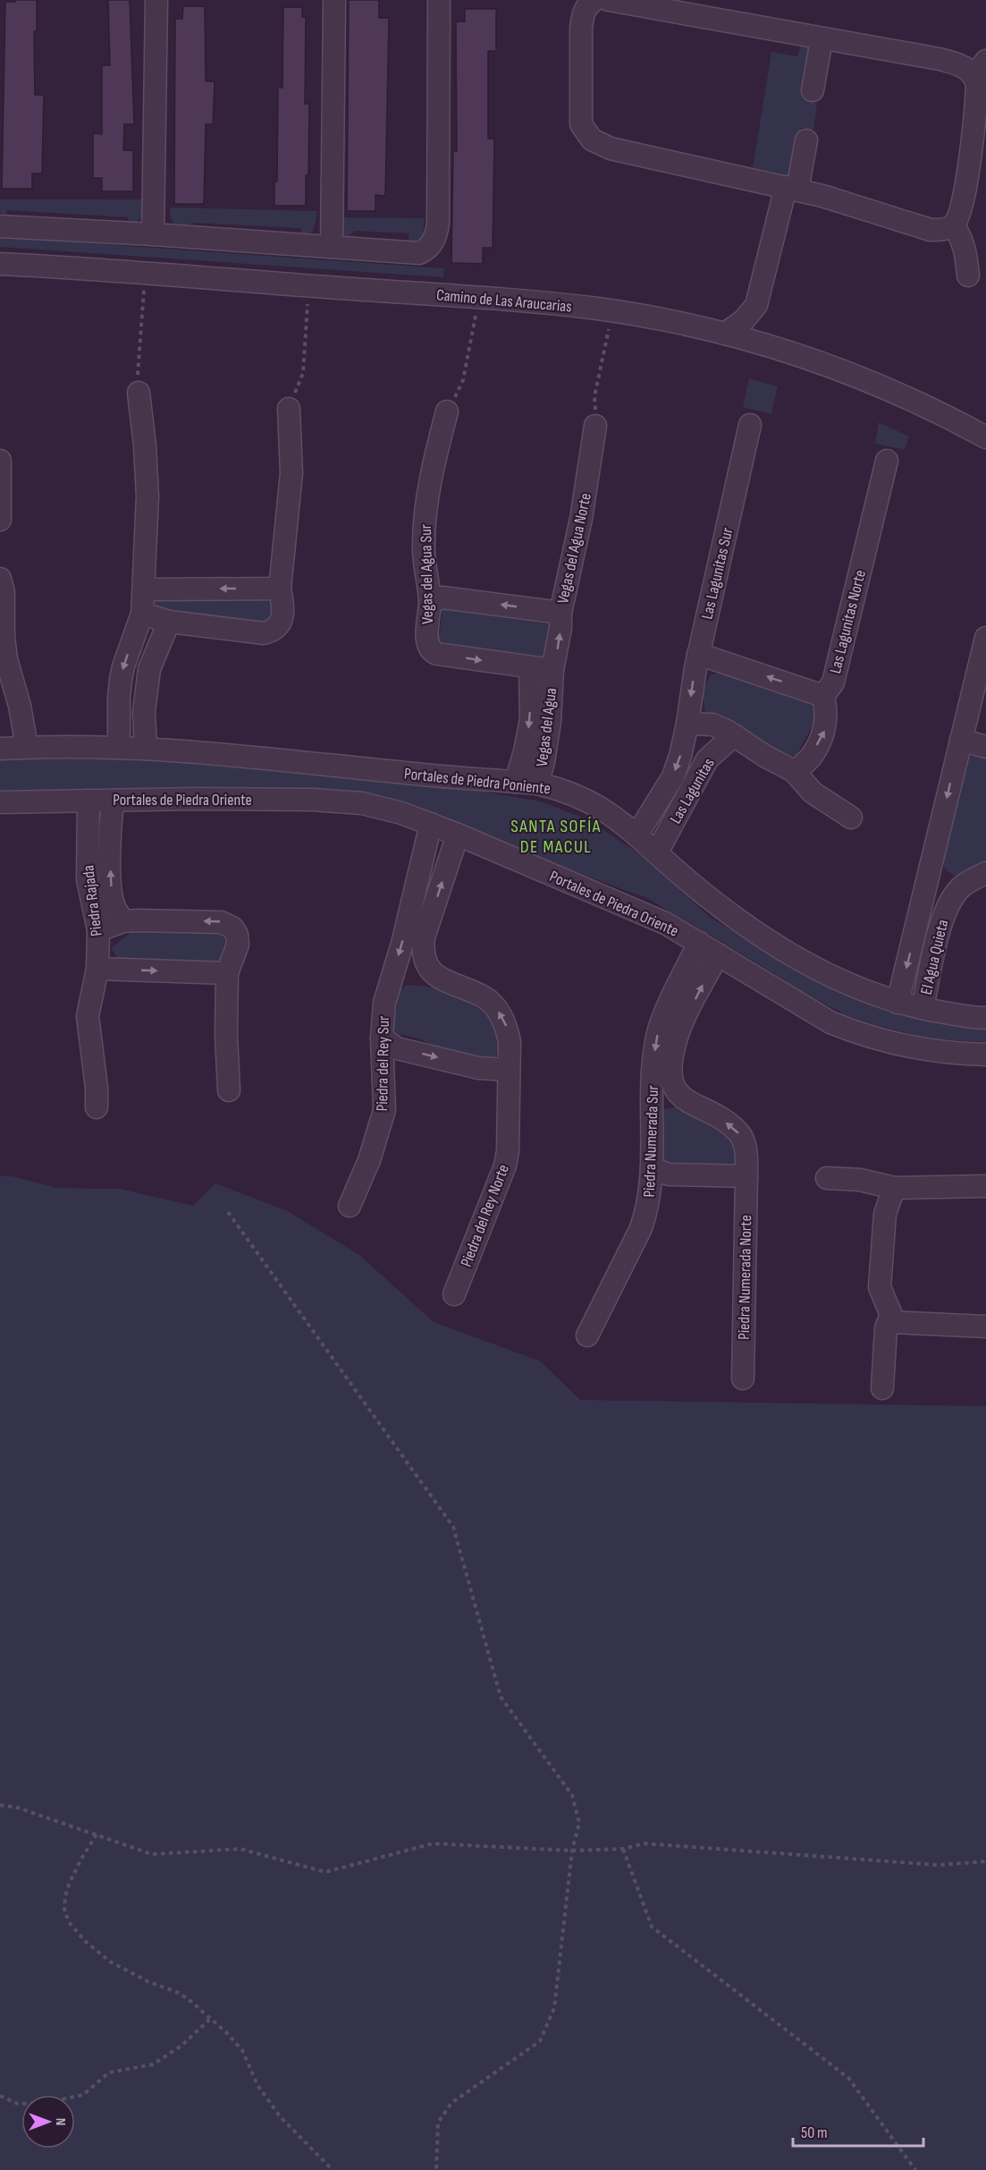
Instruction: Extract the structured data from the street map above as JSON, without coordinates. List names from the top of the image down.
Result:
{
  "streets": {
    "street": [
      "Camino de Las Araucarias",
      "Vegas del Agua Norte",
      "Las Lagunitas Sur",
      "Vegas del Agua Sur",
      "Las Lagunitas Norte",
      "Vegas del Agua",
      "Portales de Piedra Poniente",
      "Las Lagunitas",
      "Portales de Piedra Oriente",
      "Piedra Rajada",
      "El Agua Quieta",
      "Piedra del Rey Sur",
      "Piedra Numerada Sur",
      "Piedra del Rey Norte",
      "Piedra Numerada Norte"
    ]
  },
  "crossings": [
    ["Vegas del Agua Norte", "Vegas del Agua"],
    ["Las Lagunitas Sur", "Las Lagunitas"],
    ["Vegas del Agua Sur", "Vegas del Agua"],
    ["Vegas del Agua", "Portales de Piedra Poniente"],
    ["Portales de Piedra Poniente", "Las Lagunitas"],
    ["Portales de Piedra Poniente", "El Agua Quieta"],
    ["Portales de Piedra Oriente", "Piedra Rajada"],
    ["Portales de Piedra Oriente", "Piedra del Rey Sur"],
    ["Portales de Piedra Oriente", "Piedra Numerada Sur"]
  ],
  "districts": ["SANTA SOFÍA DE MACUL"],
  "scale_bar": "50 m",
  "north": "right"
}
